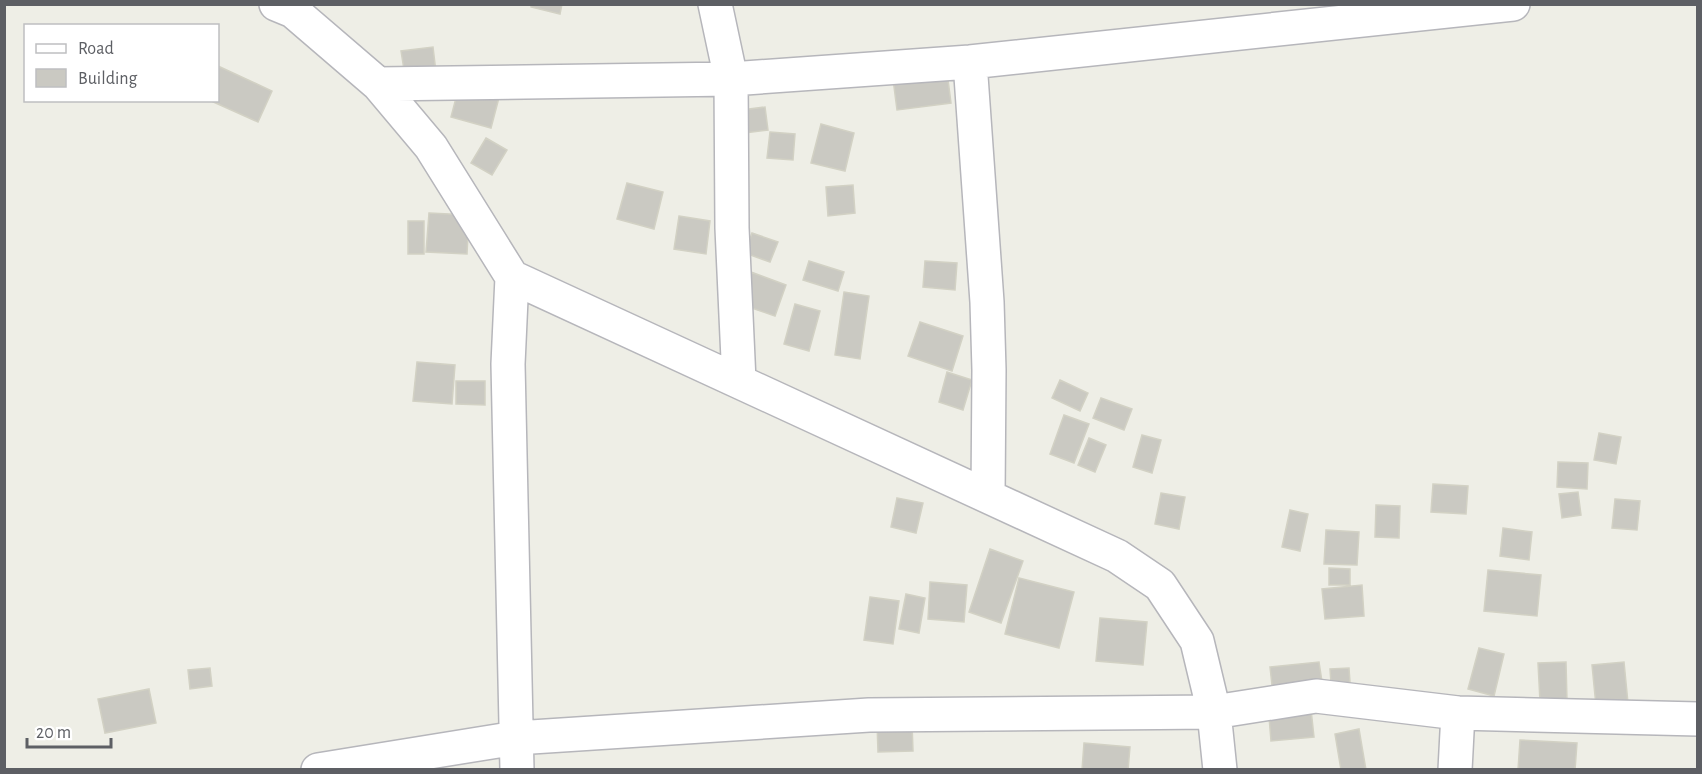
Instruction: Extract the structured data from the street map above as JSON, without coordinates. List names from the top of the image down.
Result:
{
  "legend": ["Road", "Building"],
  "scale_bar": "20 m"
}
